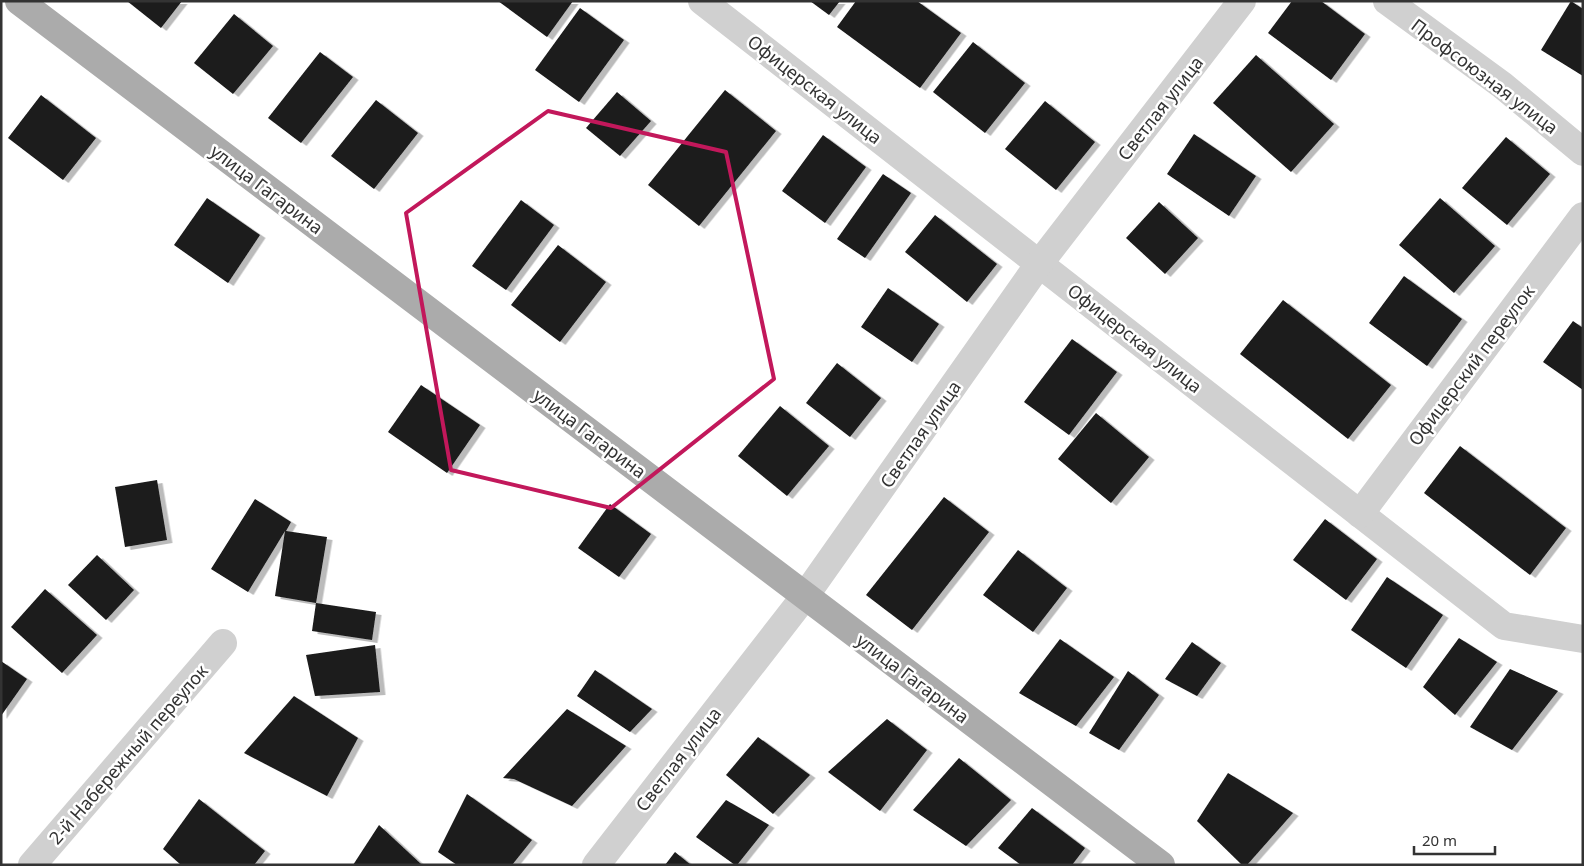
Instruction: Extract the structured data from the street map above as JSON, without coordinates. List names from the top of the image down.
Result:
{
  "streets": {
    "main road": ["улица Гагарина"],
    "street": [
      "Профсоюзная улица",
      "Офицерская улица",
      "Светлая улица",
      "Офицерский переулок",
      "2-й Набережный переулок"
    ]
  },
  "crossings": [
    ["Офицерская улица", "Светлая улица"],
    ["Офицерская улица", "Офицерский переулок"],
    ["Светлая улица", "улица Гагарина"]
  ],
  "scale_bar": "20 m"
}
